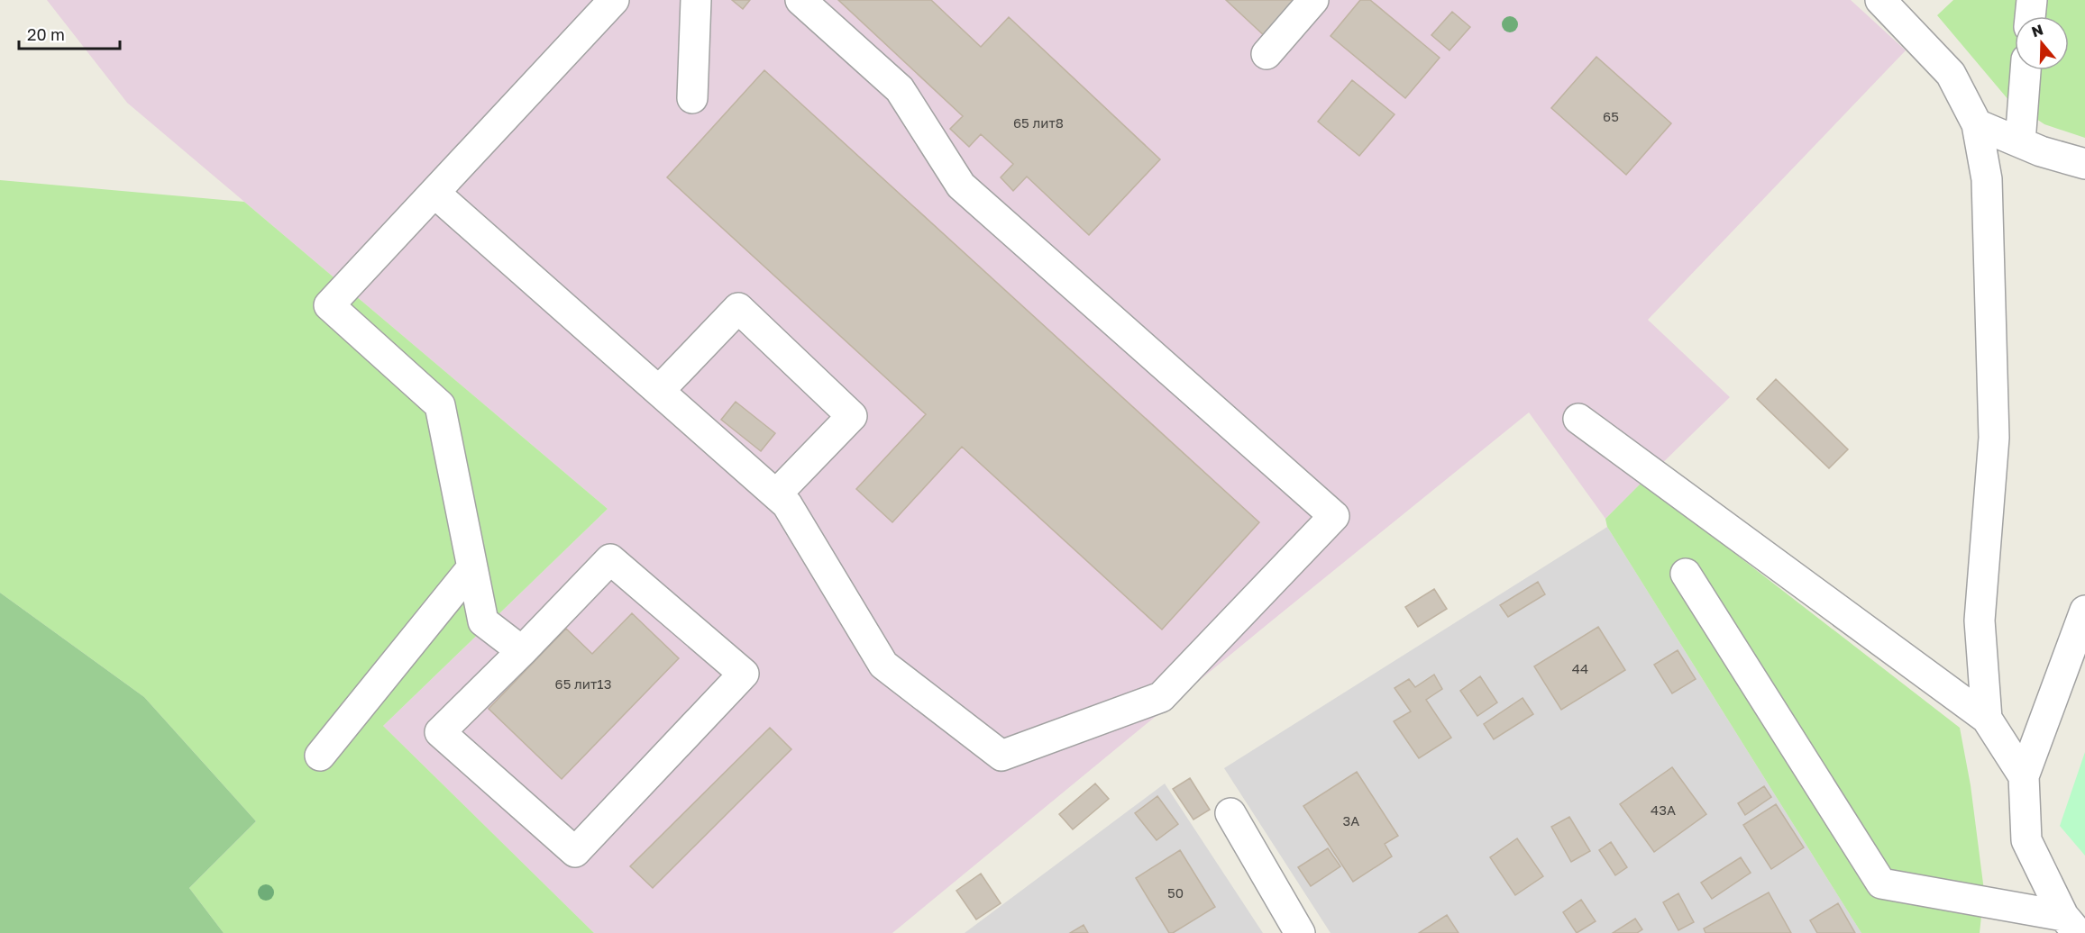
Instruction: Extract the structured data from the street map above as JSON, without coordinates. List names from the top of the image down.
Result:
{
  "house_numbers": [
    "65",
    "65 лит8",
    "44",
    "65 лит13",
    "43А",
    "3А",
    "50"
  ],
  "scale_bar": "20 m",
  "north": "top"
}
